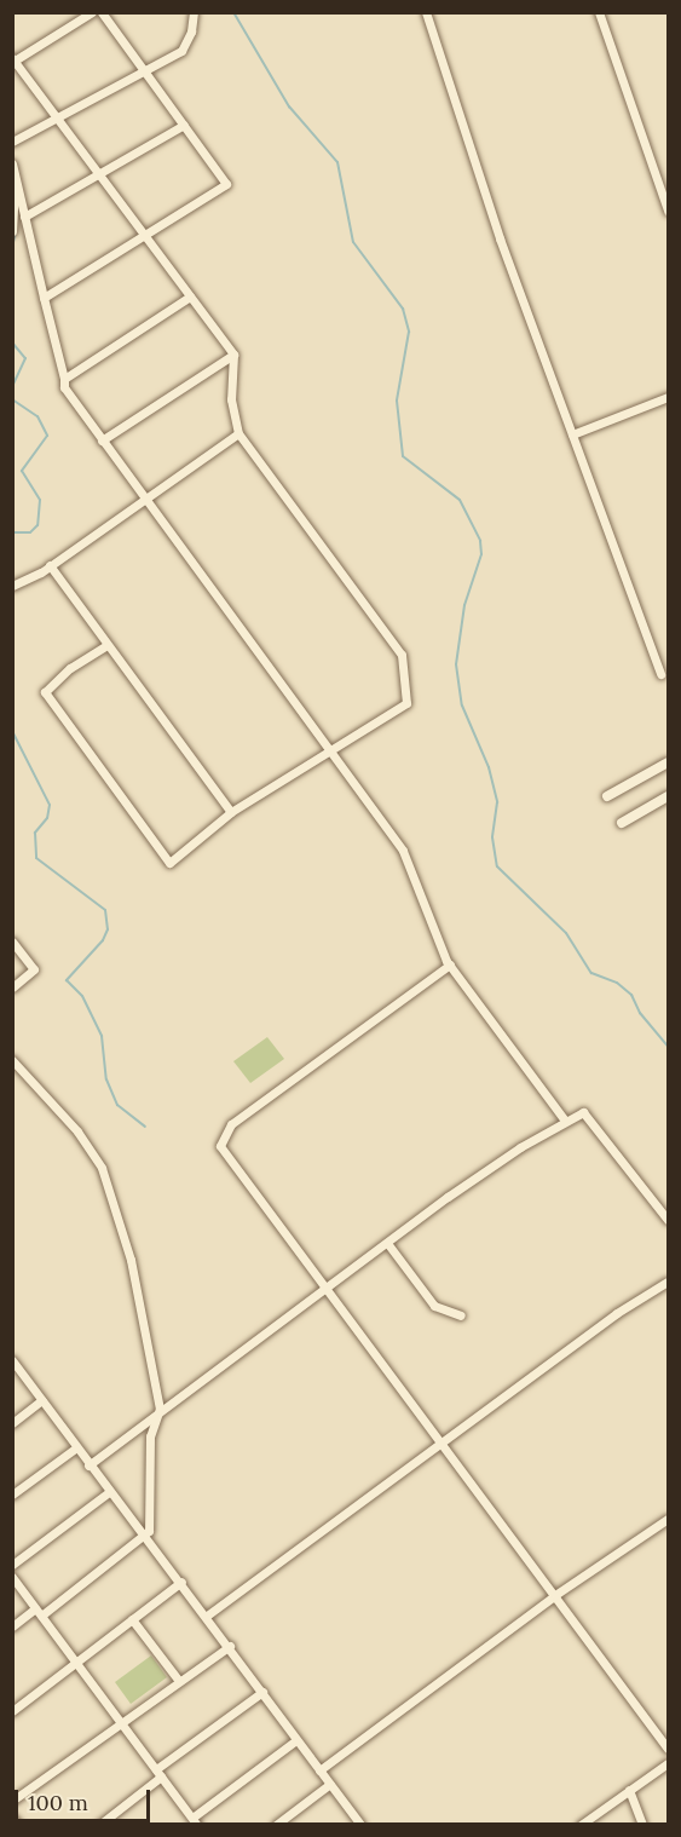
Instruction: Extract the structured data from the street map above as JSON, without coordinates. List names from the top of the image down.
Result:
{
  "scale_bar": "100 m"
}
